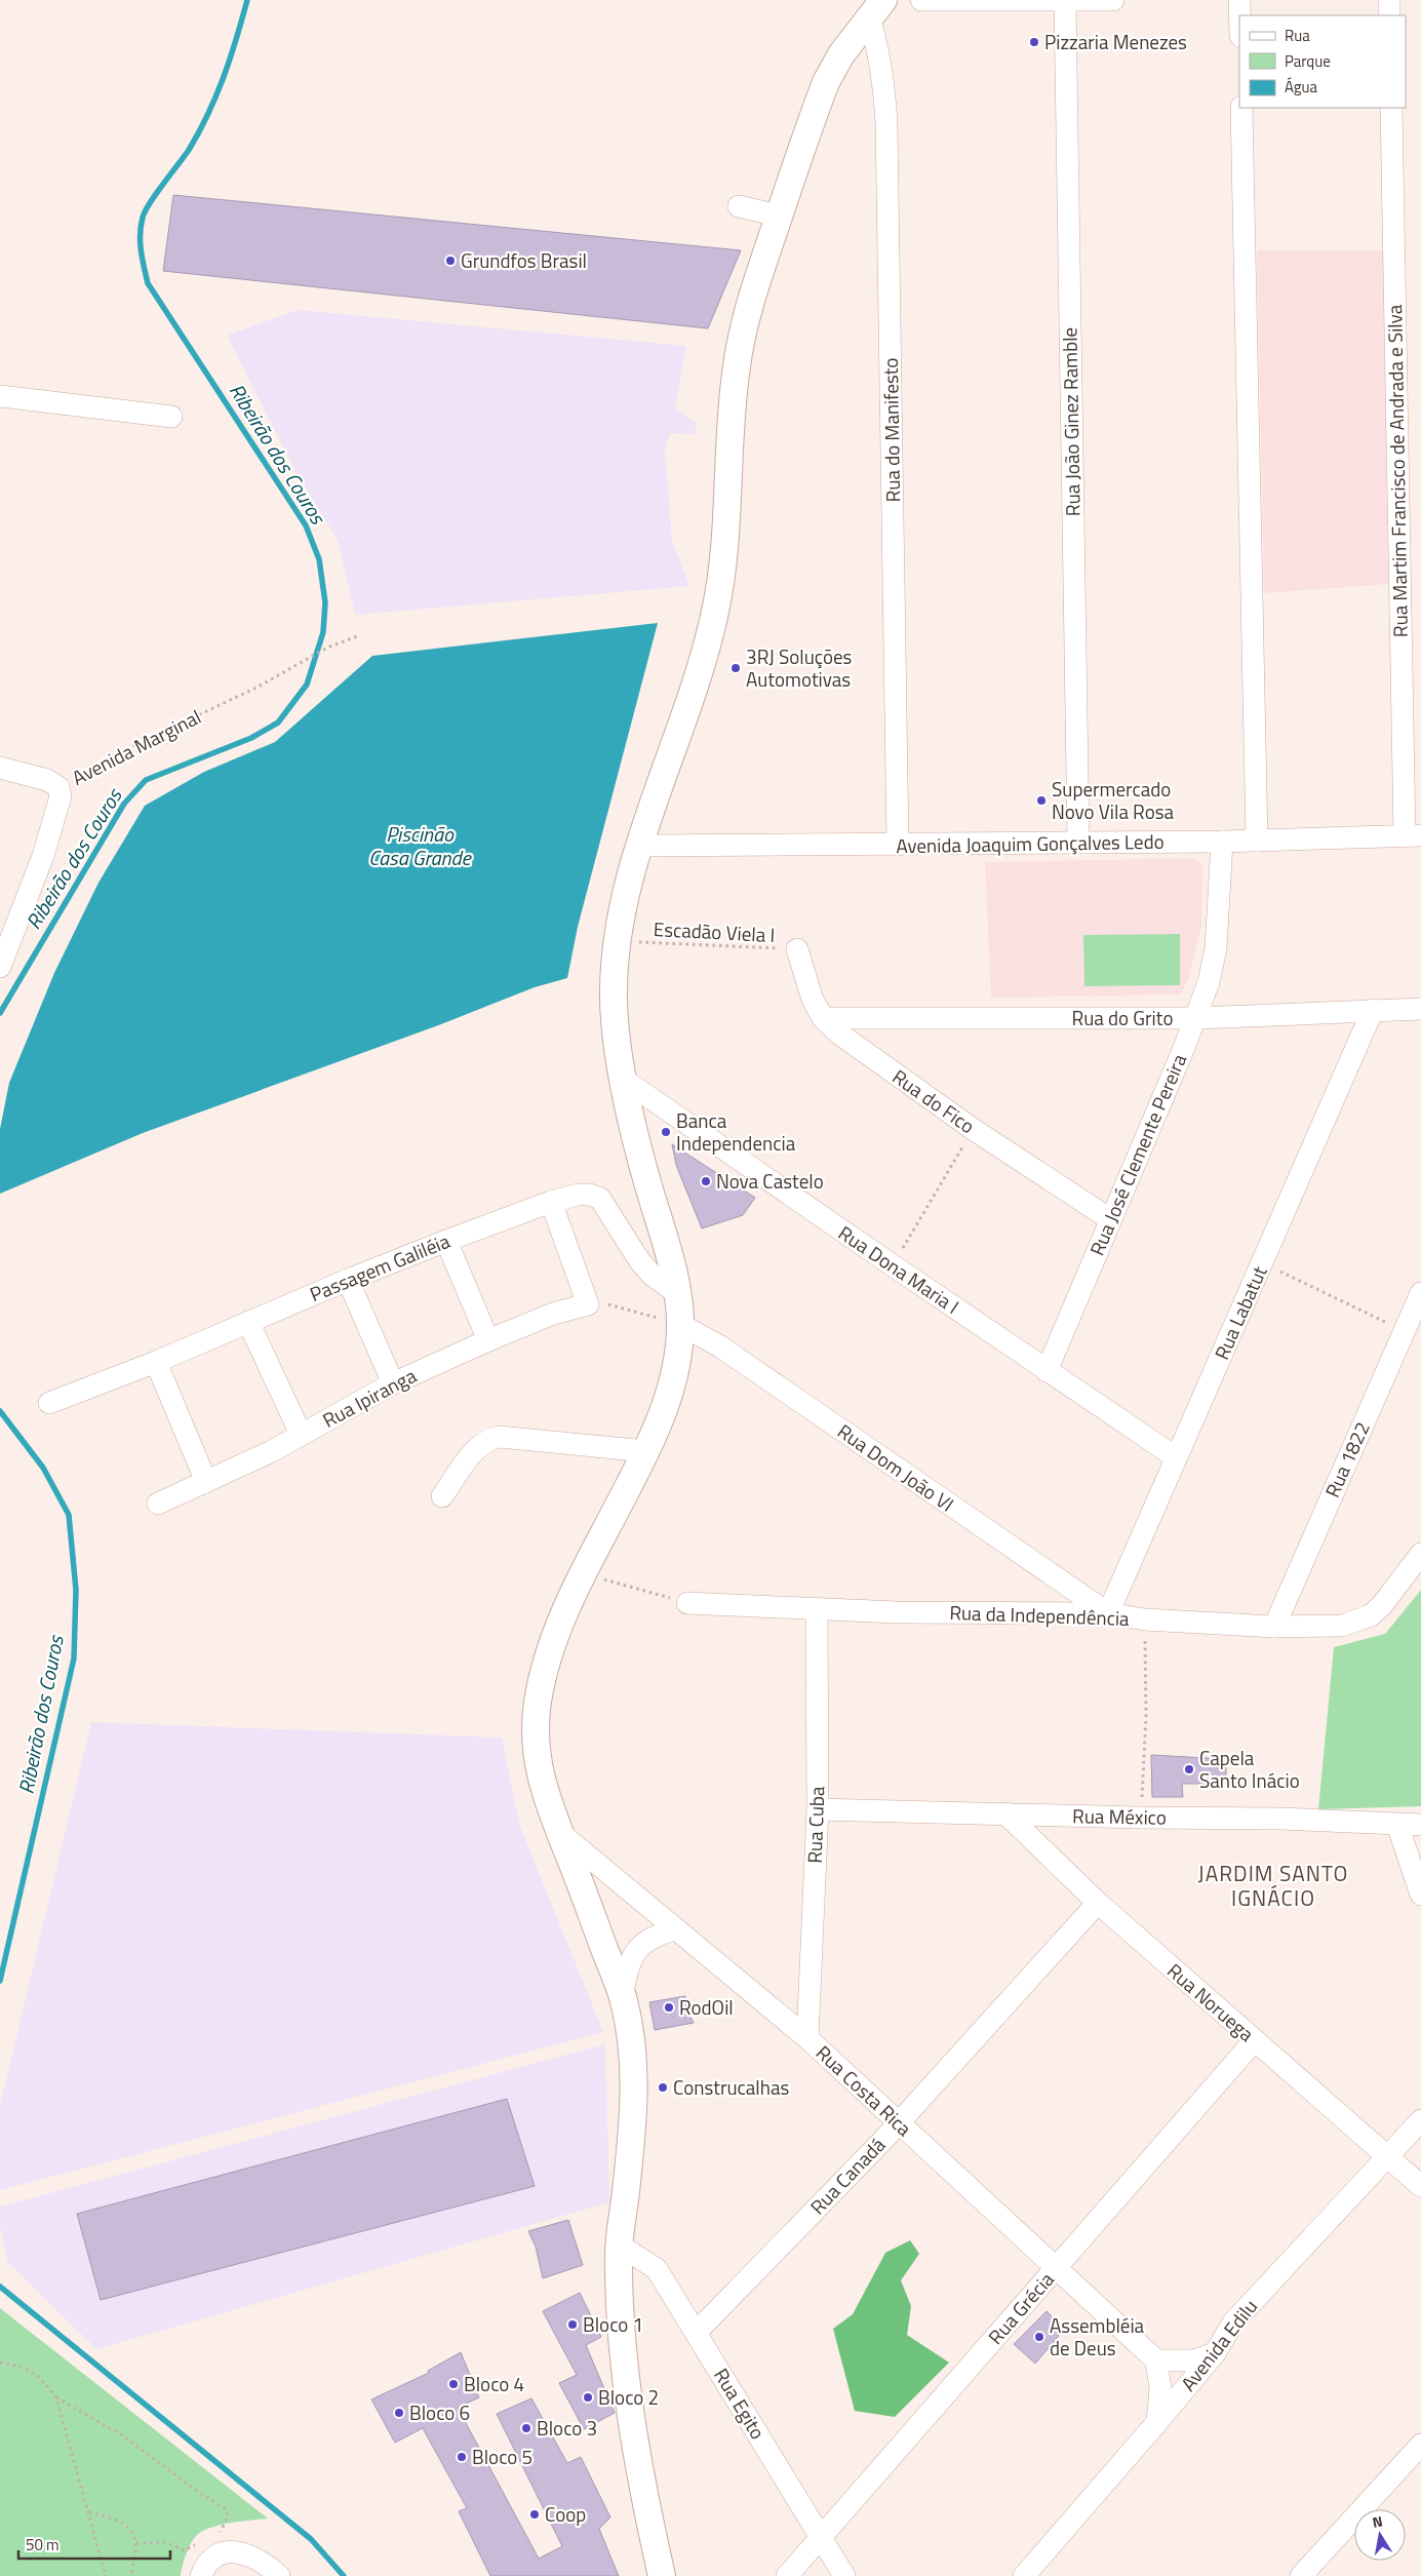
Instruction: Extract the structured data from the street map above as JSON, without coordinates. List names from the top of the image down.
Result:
{
  "streets": {
    "street": [
      "Rua João Ginez Ramble",
      "Rua do Manifesto",
      "Rua Martim Francisco de Andrada e Silva",
      "Avenida Marginal",
      "Avenida Joaquim Gonçalves Ledo",
      "Rua do Grito",
      "Rua do Fico",
      "Rua José Clemente Pereira",
      "Passagem Galiléia",
      "Rua Dona Maria I",
      "Rua Labatut",
      "Rua Ipiranga",
      "Rua 1822",
      "Rua Dom João VI",
      "Rua da Independência",
      "Rua México",
      "Rua Cuba",
      "Rua Noruega",
      "Rua Costa Rica",
      "Rua Canadá",
      "Rua Grécia",
      "Avenida Edilu",
      "Rua Egito"
    ],
    "path": ["Escadão Viela I"]
  },
  "crossings": [
    ["Rua João Ginez Ramble", "Avenida Joaquim Gonçalves Ledo"],
    ["Rua do Manifesto", "Avenida Joaquim Gonçalves Ledo"],
    ["Rua Martim Francisco de Andrada e Silva", "Avenida Joaquim Gonçalves Ledo"],
    ["Avenida Joaquim Gonçalves Ledo", "Rua José Clemente Pereira"],
    ["Escadão Viela I", "Rua do Fico"],
    ["Rua do Grito", "Rua do Fico"],
    ["Rua do Grito", "Rua José Clemente Pereira"],
    ["Rua do Grito", "Rua Labatut"],
    ["Rua do Fico", "Rua José Clemente Pereira"],
    ["Rua José Clemente Pereira", "Rua Dona Maria I"],
    ["Rua Dona Maria I", "Rua Labatut"],
    ["Rua Labatut", "Rua Dom João VI"],
    ["Rua Labatut", "Rua da Independência"],
    ["Rua 1822", "Rua da Independência"],
    ["Rua Dom João VI", "Rua da Independência"],
    ["Rua da Independência", "Rua Cuba"],
    ["Rua México", "Rua Cuba"],
    ["Rua México", "Rua Noruega"],
    ["Rua Cuba", "Rua Costa Rica"],
    ["Rua Noruega", "Rua Canadá"],
    ["Rua Noruega", "Rua Grécia"],
    ["Rua Noruega", "Avenida Edilu"],
    ["Rua Costa Rica", "Rua Canadá"],
    ["Rua Costa Rica", "Rua Grécia"],
    ["Rua Canadá", "Rua Egito"],
    ["Rua Grécia", "Rua Egito"]
  ],
  "districts": ["JARDIM SANTO IGNÁCIO"],
  "water": ["Ribeirão dos Couros", "Piscinão Casa Grande"],
  "places": [
    "Pizzaria Menezes",
    "Grundfos Brasil",
    "3RJ Soluções Automotivas",
    "Supermercado Novo Vila Rosa",
    "Banca Independencia",
    "Nova Castelo",
    "Capela Santo Inácio",
    "RodOil",
    "Construcalhas",
    "Bloco 1",
    "Assembléia de Deus",
    "Bloco 4",
    "Bloco 2",
    "Bloco 6",
    "Bloco 3",
    "Bloco 5",
    "Coop"
  ],
  "legend": ["Rua", "Parque", "Água"],
  "scale_bar": "50 m",
  "north": "top"
}
